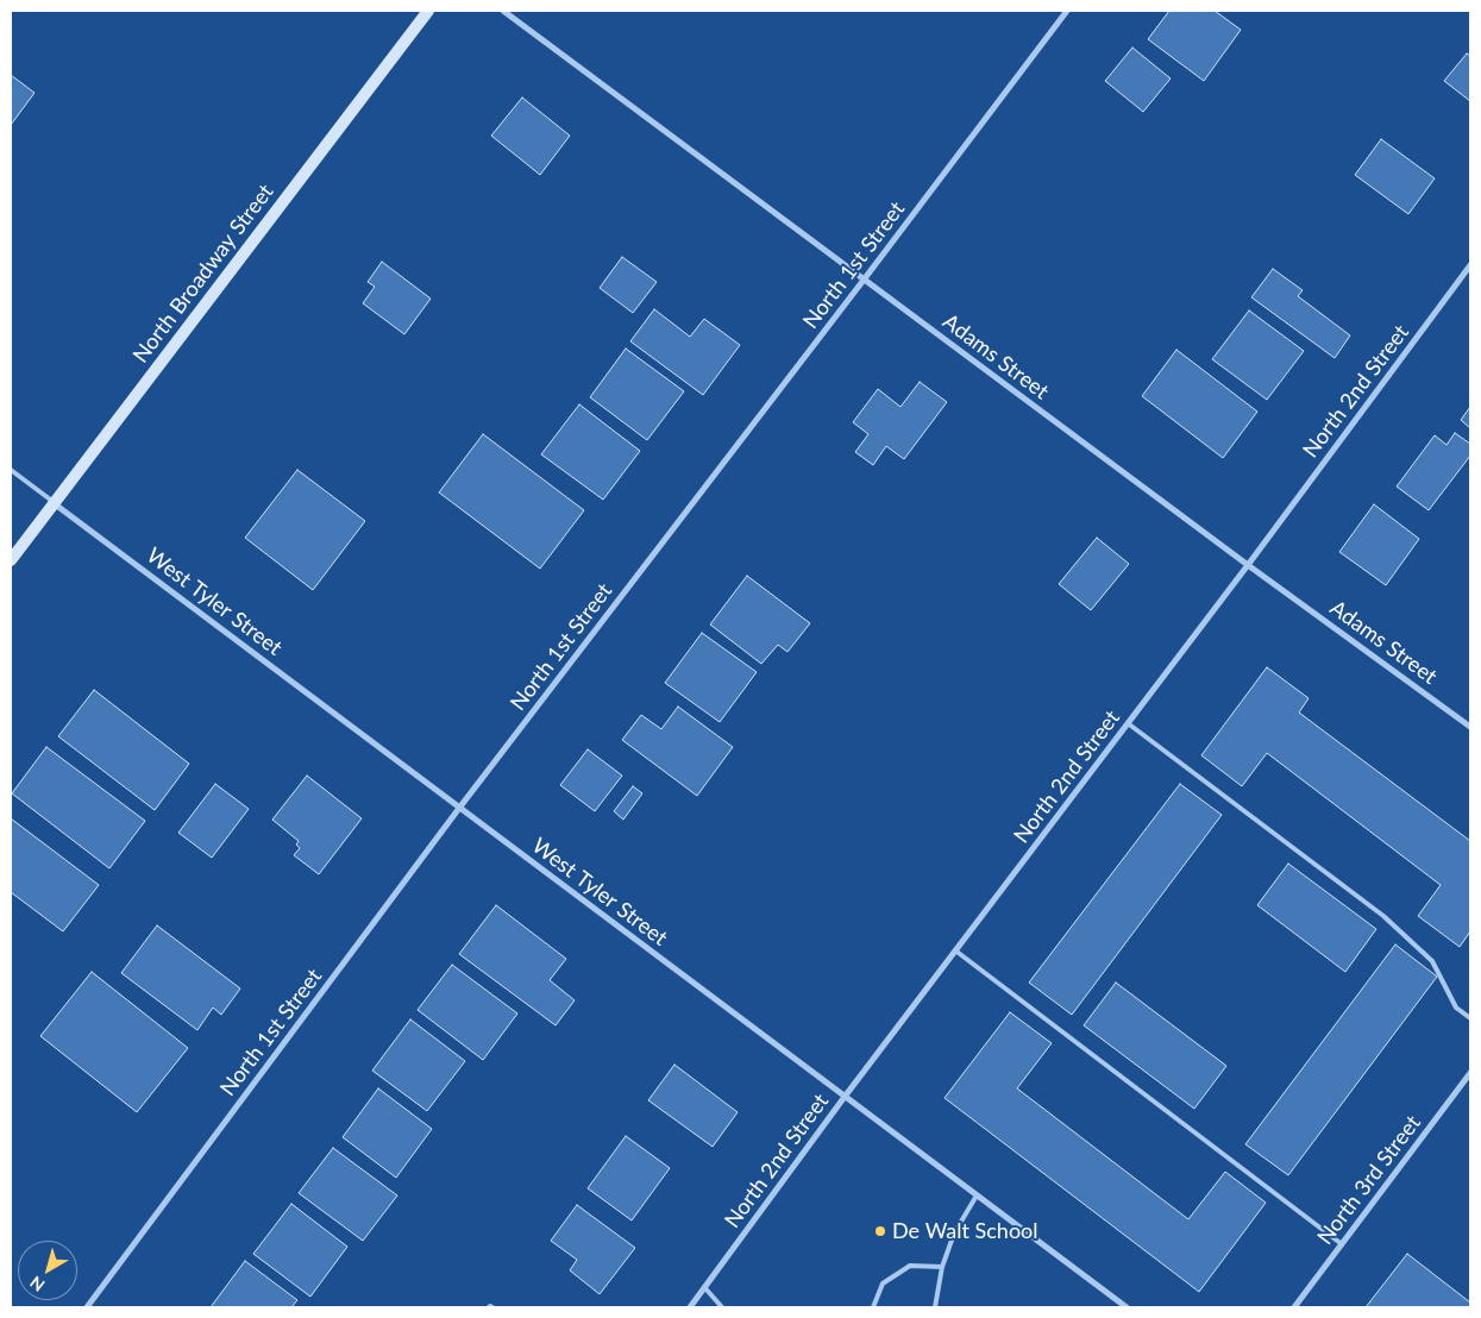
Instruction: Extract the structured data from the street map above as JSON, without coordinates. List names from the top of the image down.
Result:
{
  "streets": {
    "street": [
      "North 1st Street",
      "North Broadway Street",
      "Adams Street",
      "North 2nd Street",
      "West Tyler Street",
      "North 3rd Street"
    ]
  },
  "crossings": [
    ["North 1st Street", "Adams Street"],
    ["North 1st Street", "West Tyler Street"],
    ["North Broadway Street", "West Tyler Street"],
    ["Adams Street", "North 2nd Street"],
    ["North 2nd Street", "West Tyler Street"]
  ],
  "places": ["De Walt School"],
  "north": "bottom left"
}
